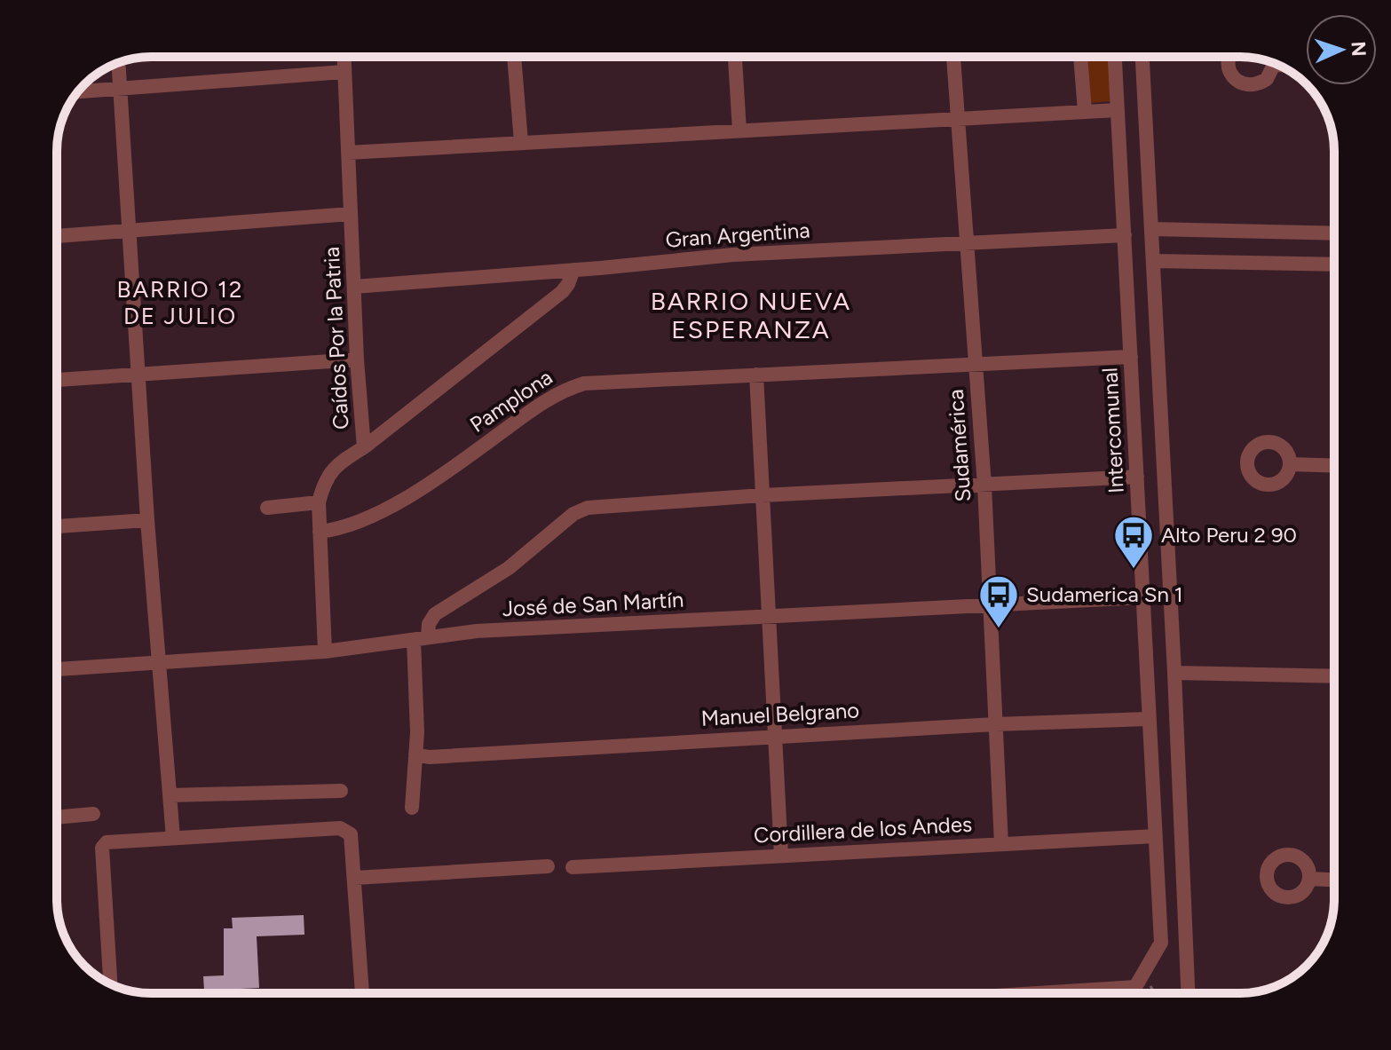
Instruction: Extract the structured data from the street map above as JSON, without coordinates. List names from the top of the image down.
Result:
{
  "streets": {
    "street": [
      "Gran Argentina",
      "Caídos Por la Patria",
      "Pamplona",
      "Intercomunal",
      "Sudamérica",
      "José de San Martín",
      "Manuel Belgrano",
      "Cordillera de los Andes"
    ]
  },
  "crossings": [
    ["Gran Argentina", "Caídos Por la Patria"],
    ["Gran Argentina", "Intercomunal"],
    ["Gran Argentina", "Sudamérica"],
    ["Caídos Por la Patria", "Pamplona"],
    ["Caídos Por la Patria", "José de San Martín"],
    ["Pamplona", "Intercomunal"],
    ["Pamplona", "Sudamérica"],
    ["Intercomunal", "José de San Martín"],
    ["Intercomunal", "Manuel Belgrano"],
    ["Intercomunal", "Cordillera de los Andes"],
    ["Sudamérica", "José de San Martín"],
    ["Sudamérica", "Manuel Belgrano"],
    ["Sudamérica", "Cordillera de los Andes"]
  ],
  "districts": ["BARRIO 12 DE JULIO", "BARRIO NUEVA ESPERANZA"],
  "places": {
    "bus stop": ["Alto Peru 2 90", "Sudamerica Sn 1"]
  },
  "north": "right"
}
